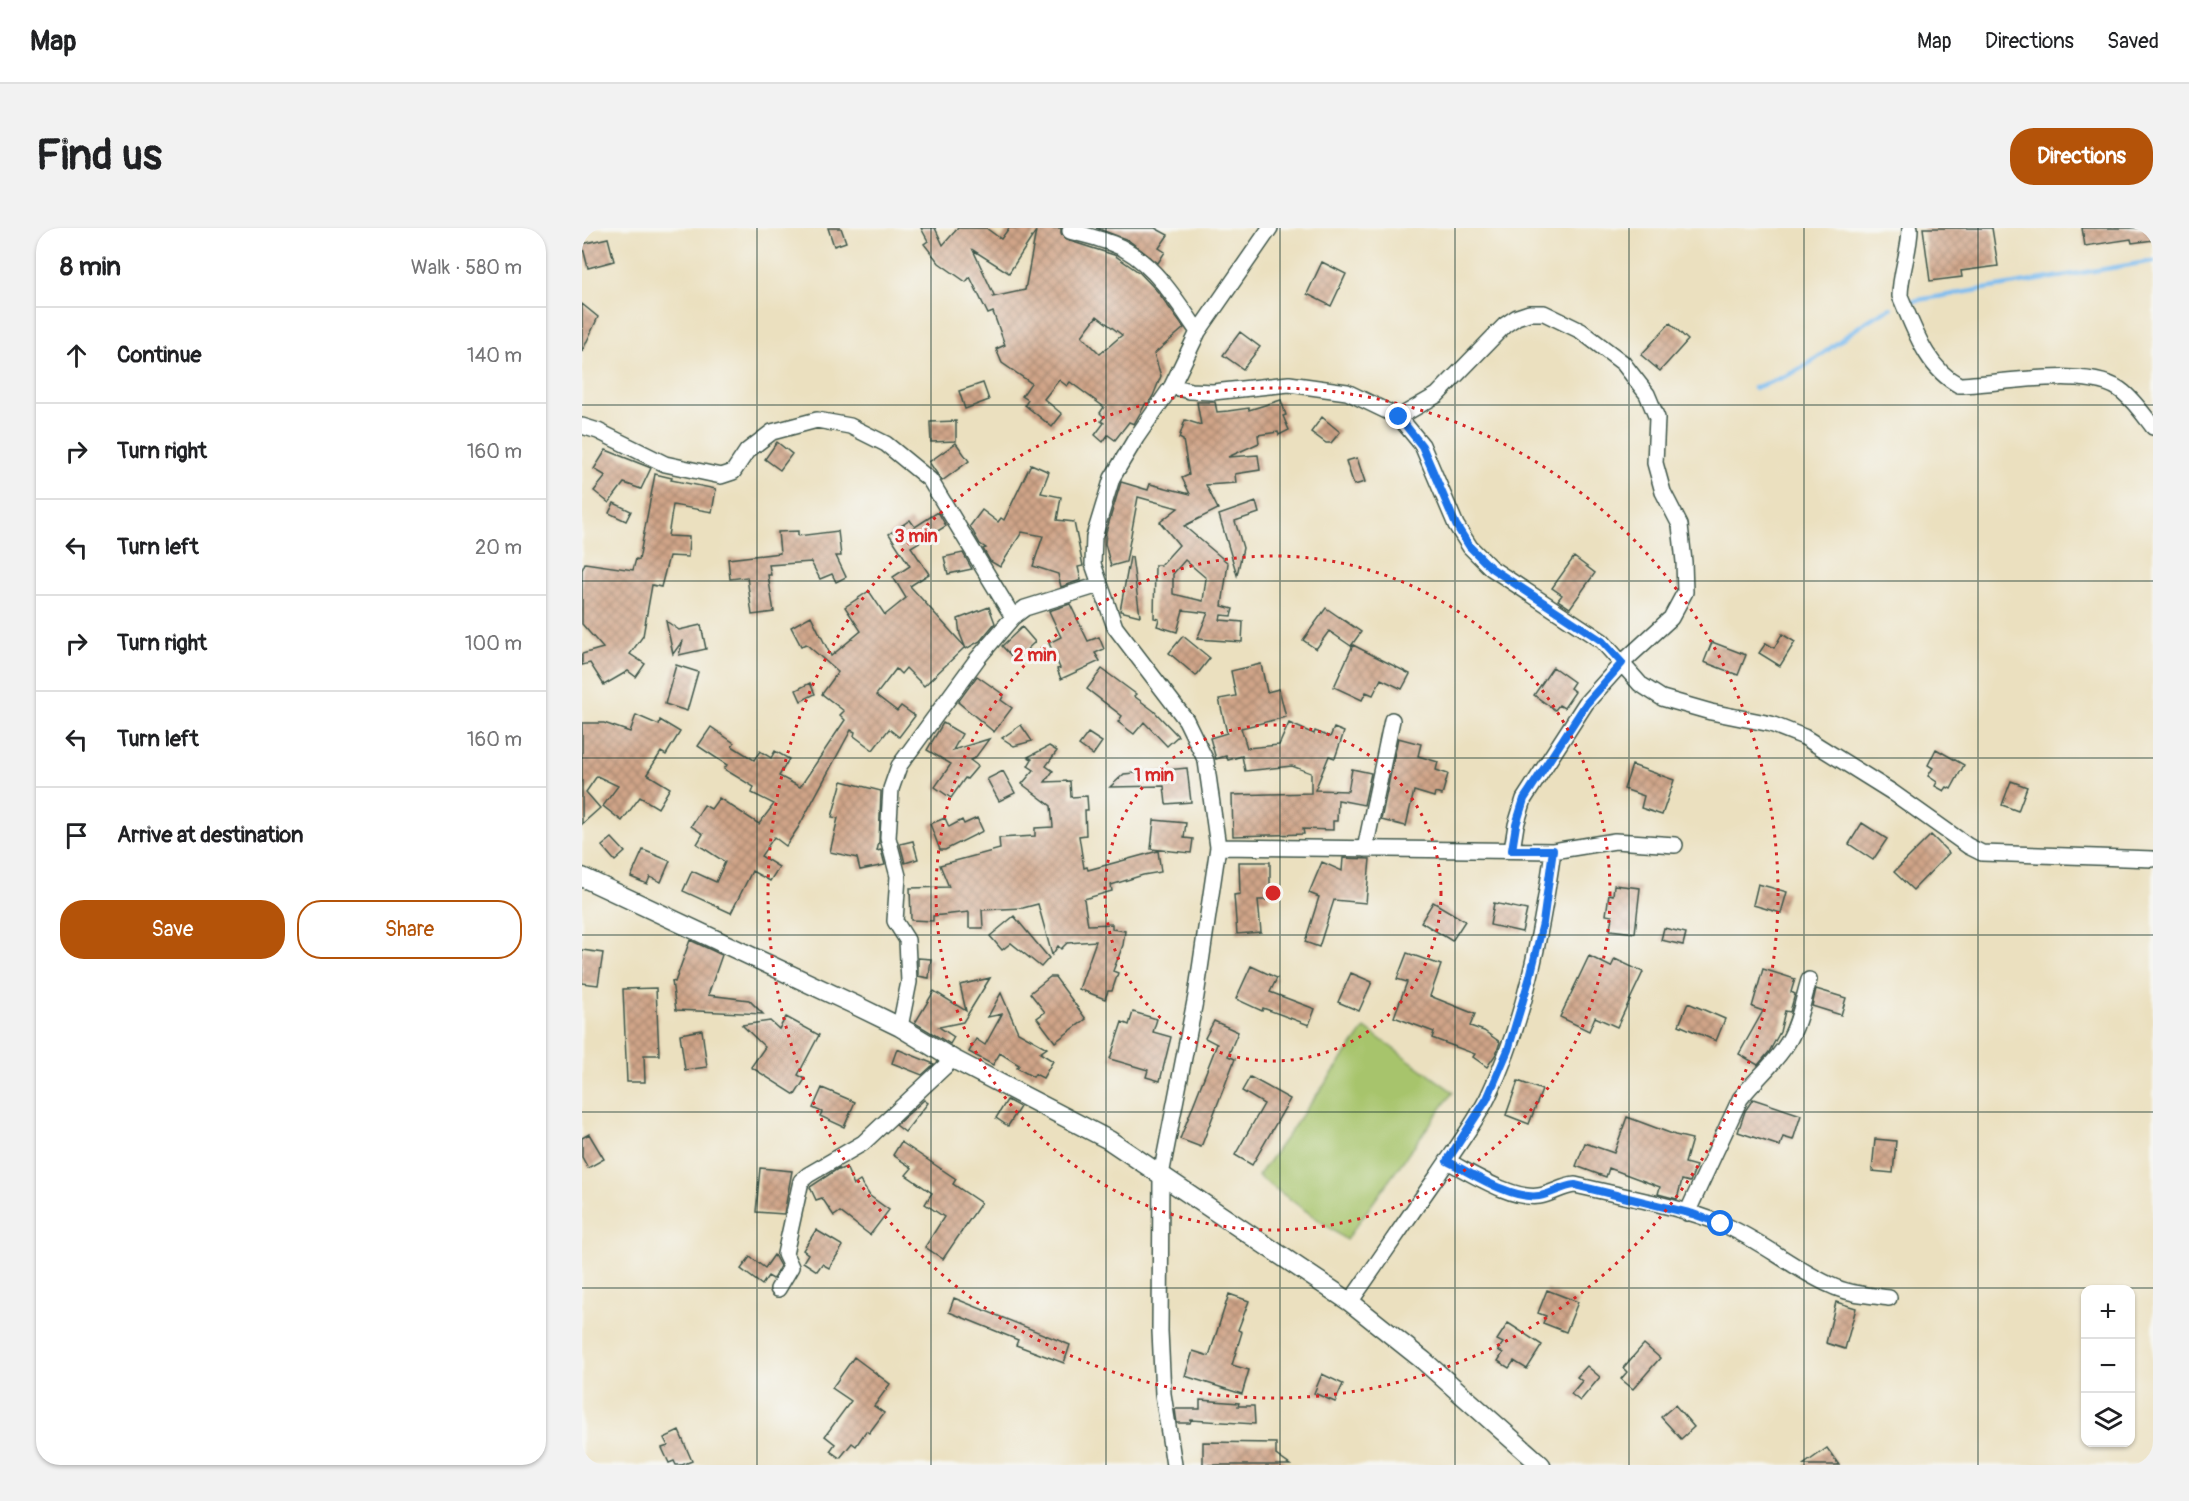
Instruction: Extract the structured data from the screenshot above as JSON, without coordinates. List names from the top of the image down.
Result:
{
  "page": {
    "header": "Map",
    "nav": ["Map", "Directions", "Saved"],
    "buttons": [
      "Directions",
      ["Save", "Share"]
    ],
    "title": "Find us",
    "heading": ["8 min", "Walk · 580 m"],
    "list": [
      ["Continue", "140 m"],
      ["Turn right", "160 m"],
      ["Turn left", "20 m"],
      ["Turn right", "100 m"],
      ["Turn left", "160 m"],
      "Arrive at destination"
    ],
    "map_buttons": ["+", "−"]
  },
  "rings": ["3 min", "2 min", "1 min"]
}
